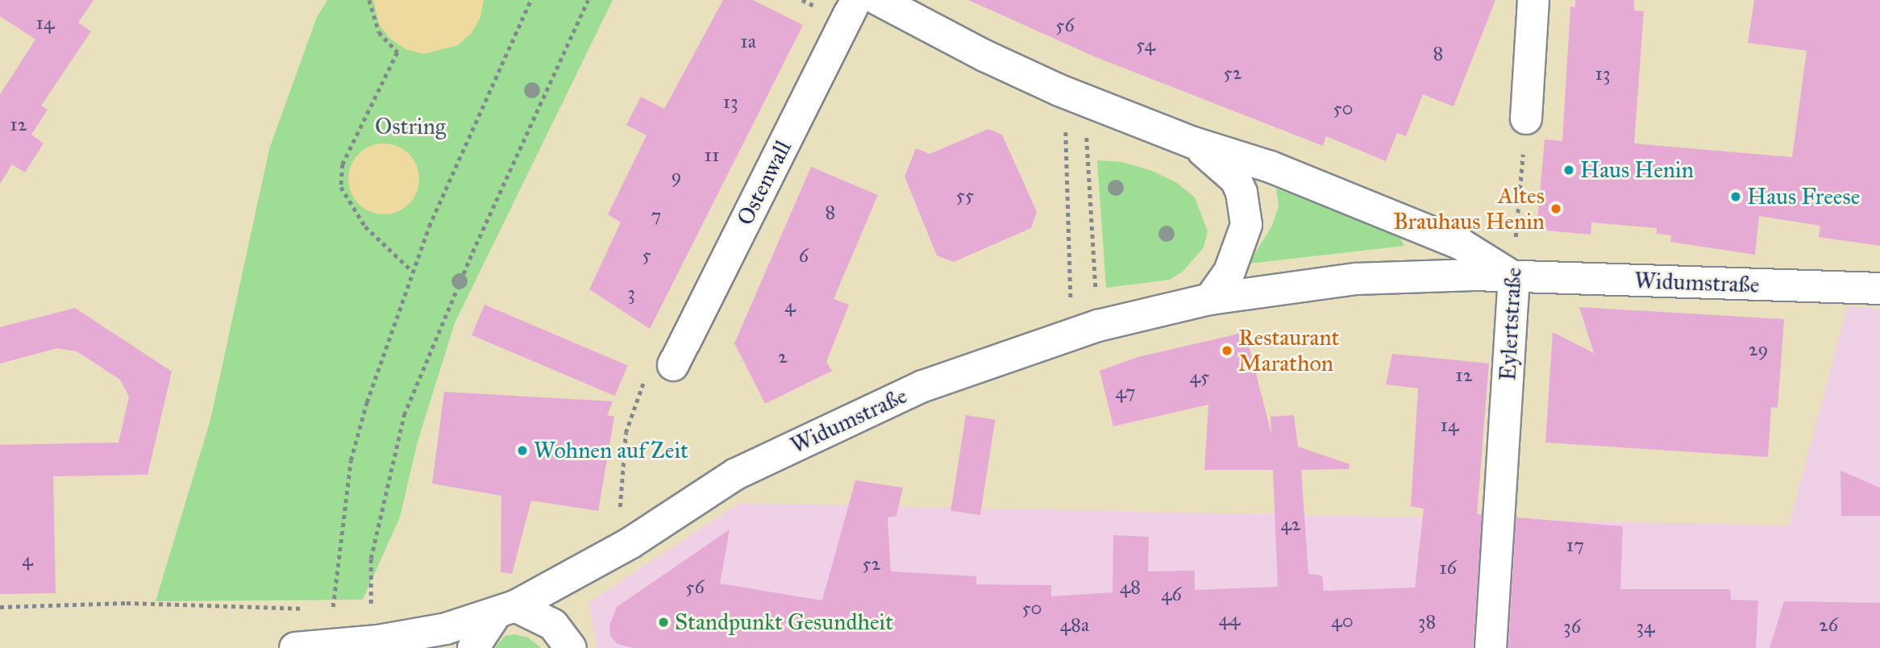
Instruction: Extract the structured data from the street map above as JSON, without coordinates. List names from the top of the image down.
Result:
{
  "streets": {
    "street": ["Ostenwall", "Widumstraße", "Eylertstraße"]
  },
  "crossings": [
    ["Widumstraße", "Eylertstraße"]
  ],
  "parks": ["Ostring"],
  "places": [
    "Haus Henin",
    "Haus Freese",
    "Altes Brauhaus Henin",
    "Restaurant Marathon",
    "Wohnen auf Zeit",
    "Standpunkt Gesundheit"
  ],
  "house_numbers": [
    "14",
    "56",
    "1a",
    "54",
    "8",
    "52",
    "13",
    "13",
    "50",
    "12",
    "11",
    "9",
    "55",
    "8",
    "7",
    "5",
    "6",
    "3",
    "4",
    "29",
    "2",
    "12",
    "45",
    "47",
    "14",
    "42",
    "17",
    "4",
    "52",
    "16",
    "56",
    "48",
    "46",
    "50",
    "44",
    "40",
    "38",
    "48a",
    "26",
    "36",
    "34"
  ]
}
